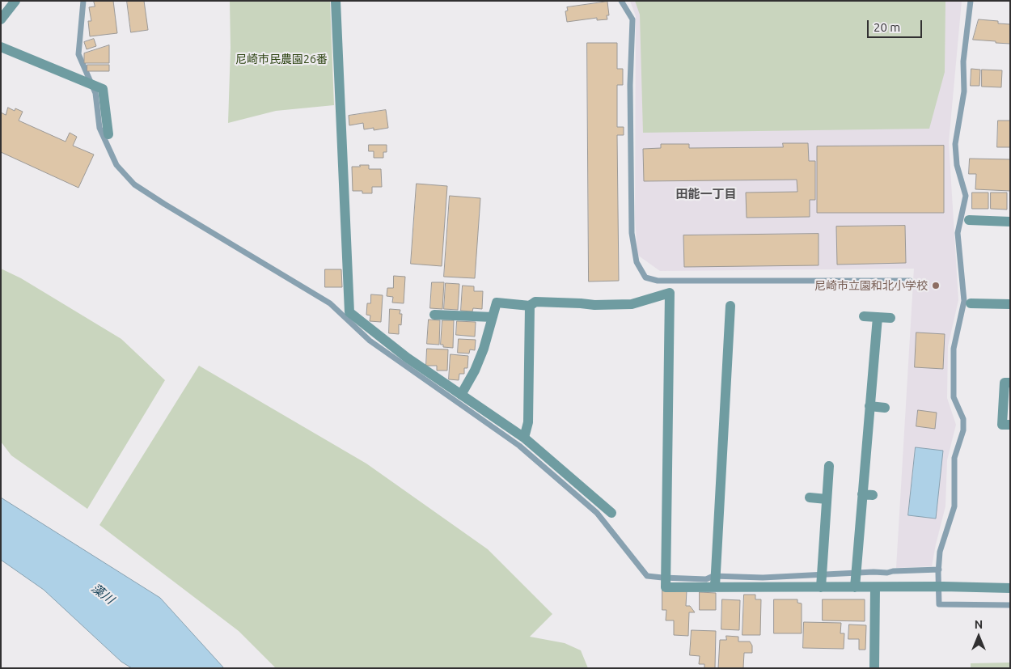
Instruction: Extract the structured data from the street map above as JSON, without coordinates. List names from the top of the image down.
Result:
{
  "districts": ["田能一丁目"],
  "water": ["藻川"],
  "parks": ["尼崎市民農園26番"],
  "places": ["尼崎市立園和北小学校"],
  "scale_bar": "20 m",
  "north": "top"
}
